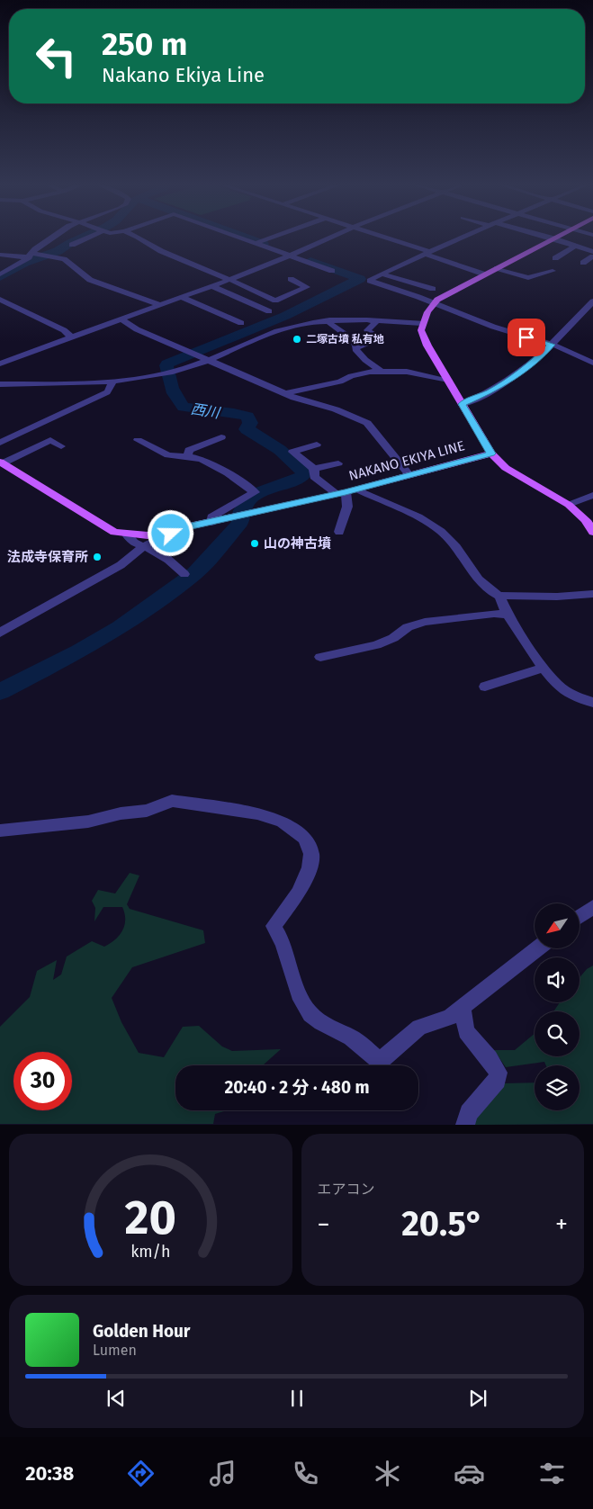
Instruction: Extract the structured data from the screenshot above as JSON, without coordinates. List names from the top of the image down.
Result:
{
  "streets": {
    "main road": ["NAKANO EKIYA LINE"]
  },
  "water": ["西川"],
  "places": ["二塚古墳 私有地", "山の神古墳", "法成寺保育所"],
  "north": "bottom left",
  "page": {
    "turn": ["250 m", "Nakano Ekiya Line"],
    "limit": "30",
    "trip": "20:40 · 2 分 · 480 m",
    "tile": "エアコン",
    "heat": ["−", "20.5°", "+"],
    "song": ["Golden Hour", "Lumen"],
    "tabs": "20:38",
    "gauge": ["20", "km/h"]
  }
}
